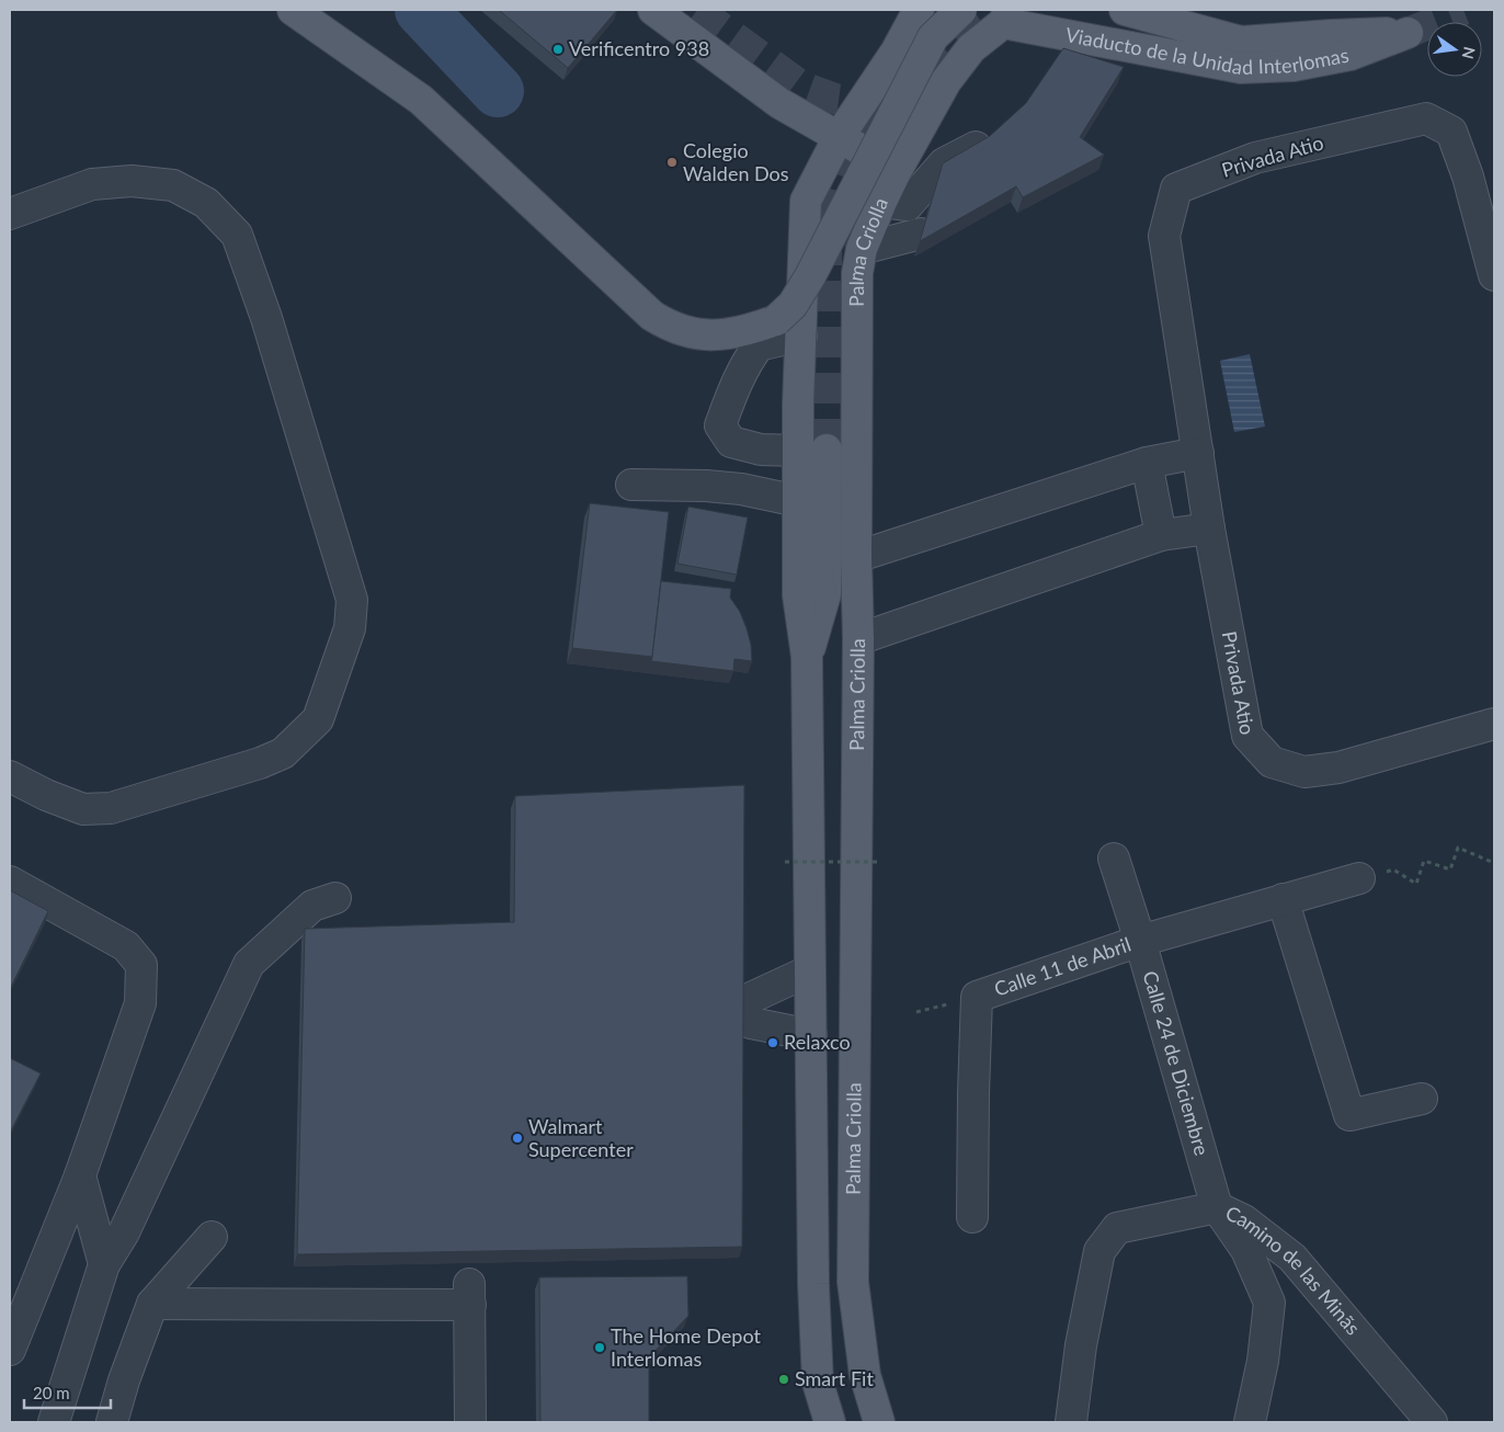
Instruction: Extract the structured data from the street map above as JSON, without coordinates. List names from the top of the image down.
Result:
{
  "streets": {
    "main road": ["Viaducto de la Unidad Interlomas", "Palma Criolla"],
    "street": [
      "Privada Atio",
      "Calle 11 de Abril",
      "Calle 24 de Diciembre",
      "Camino de las Minãs"
    ]
  },
  "crossings": [
    ["Viaducto de la Unidad Interlomas", "Palma Criolla"],
    ["Calle 11 de Abril", "Calle 24 de Diciembre"],
    ["Calle 24 de Diciembre", "Camino de las Minãs"]
  ],
  "places": [
    "Verificentro 938",
    "Colegio Walden Dos",
    "Relaxco",
    "Walmart Supercenter",
    "The Home Depot Interlomas",
    "Smart Fit"
  ],
  "scale_bar": "20 m",
  "north": "right"
}
